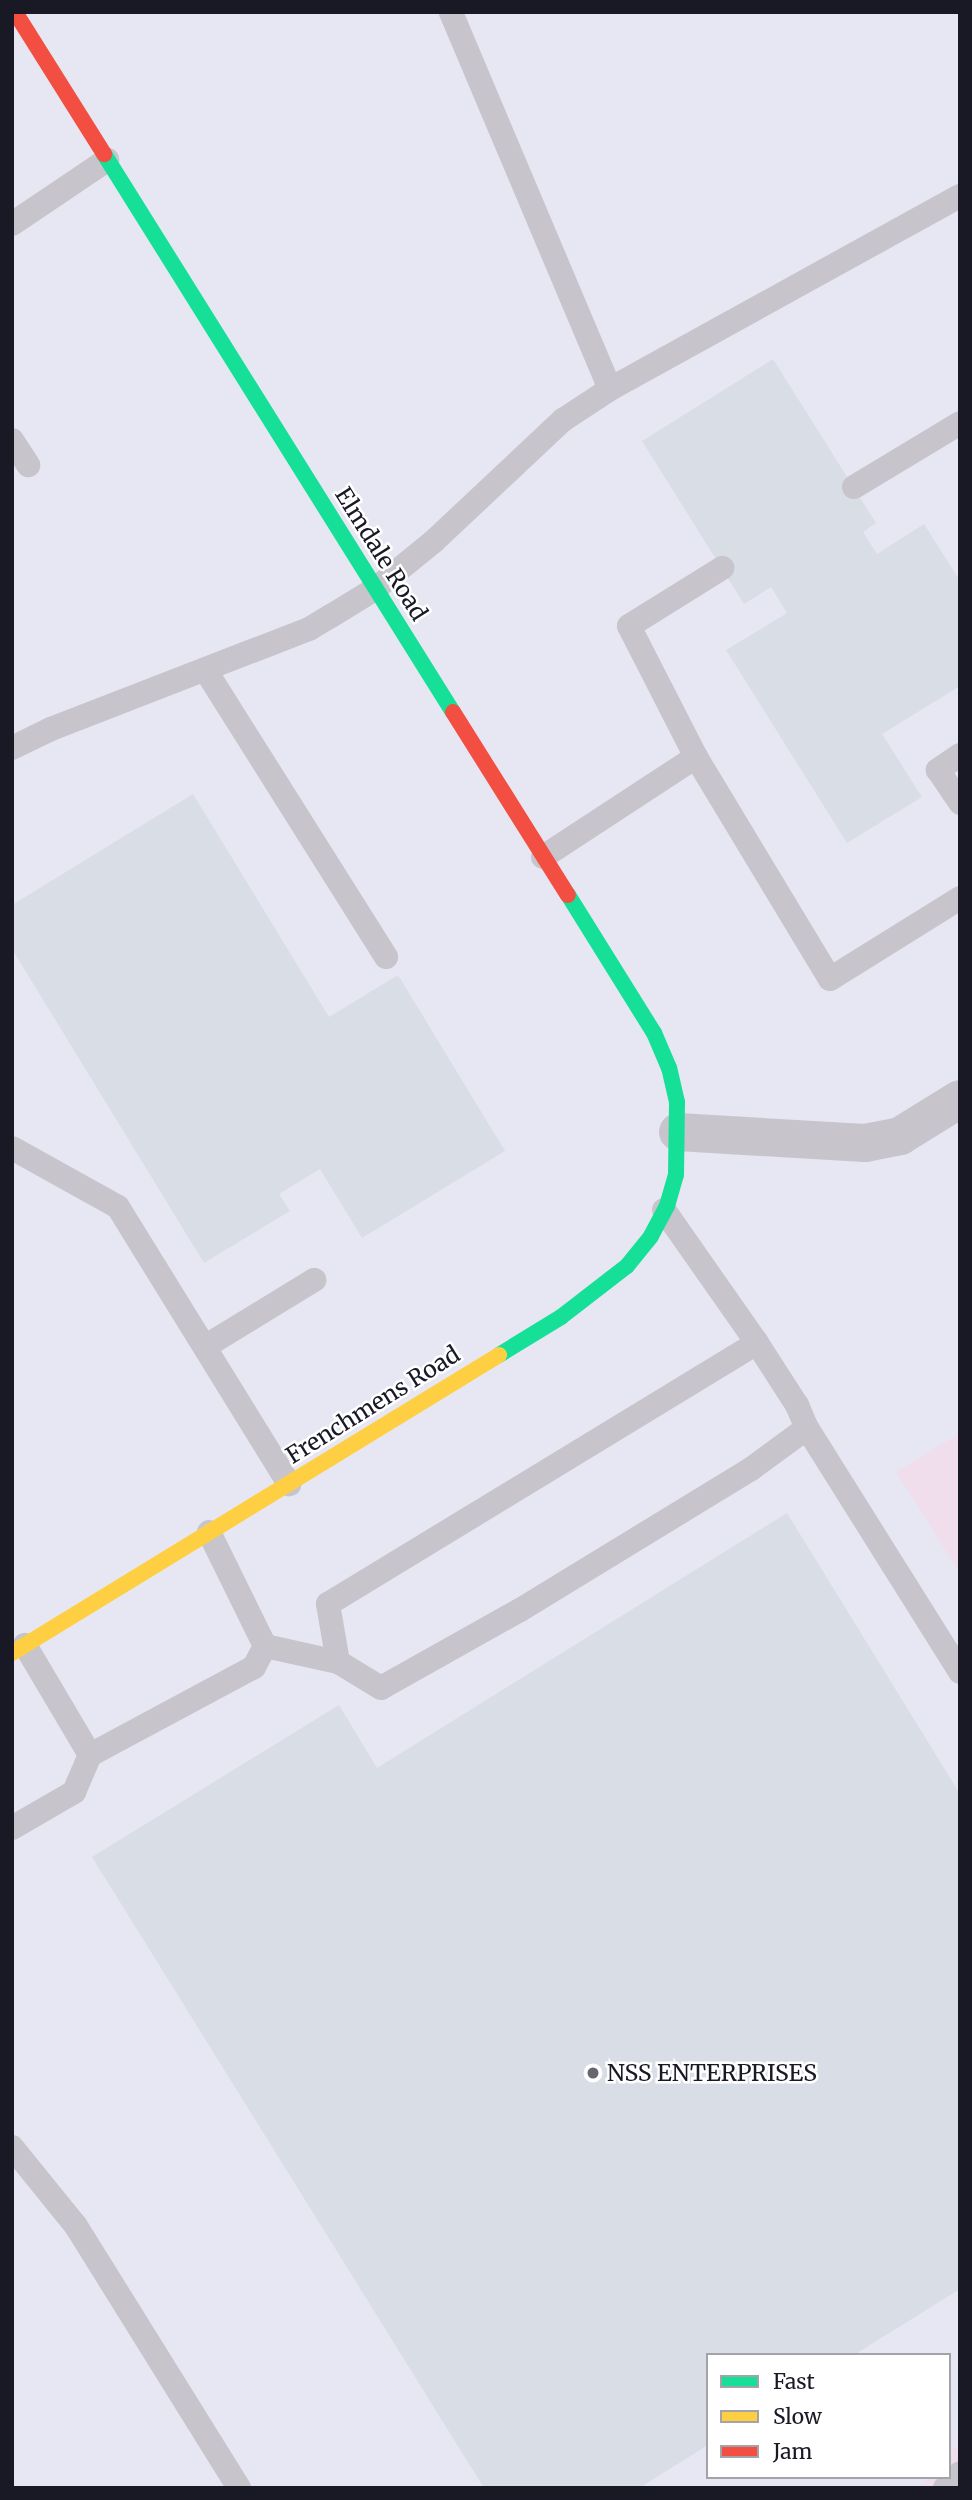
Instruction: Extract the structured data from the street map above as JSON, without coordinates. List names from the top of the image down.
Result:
{
  "streets": {
    "street": ["Elmdale Road", "Frenchmens Road"]
  },
  "crossings": [
    ["Elmdale Road", "Frenchmens Road"]
  ],
  "places": ["NSS ENTERPRISES"],
  "legend": ["Fast", "Slow", "Jam"]
}
